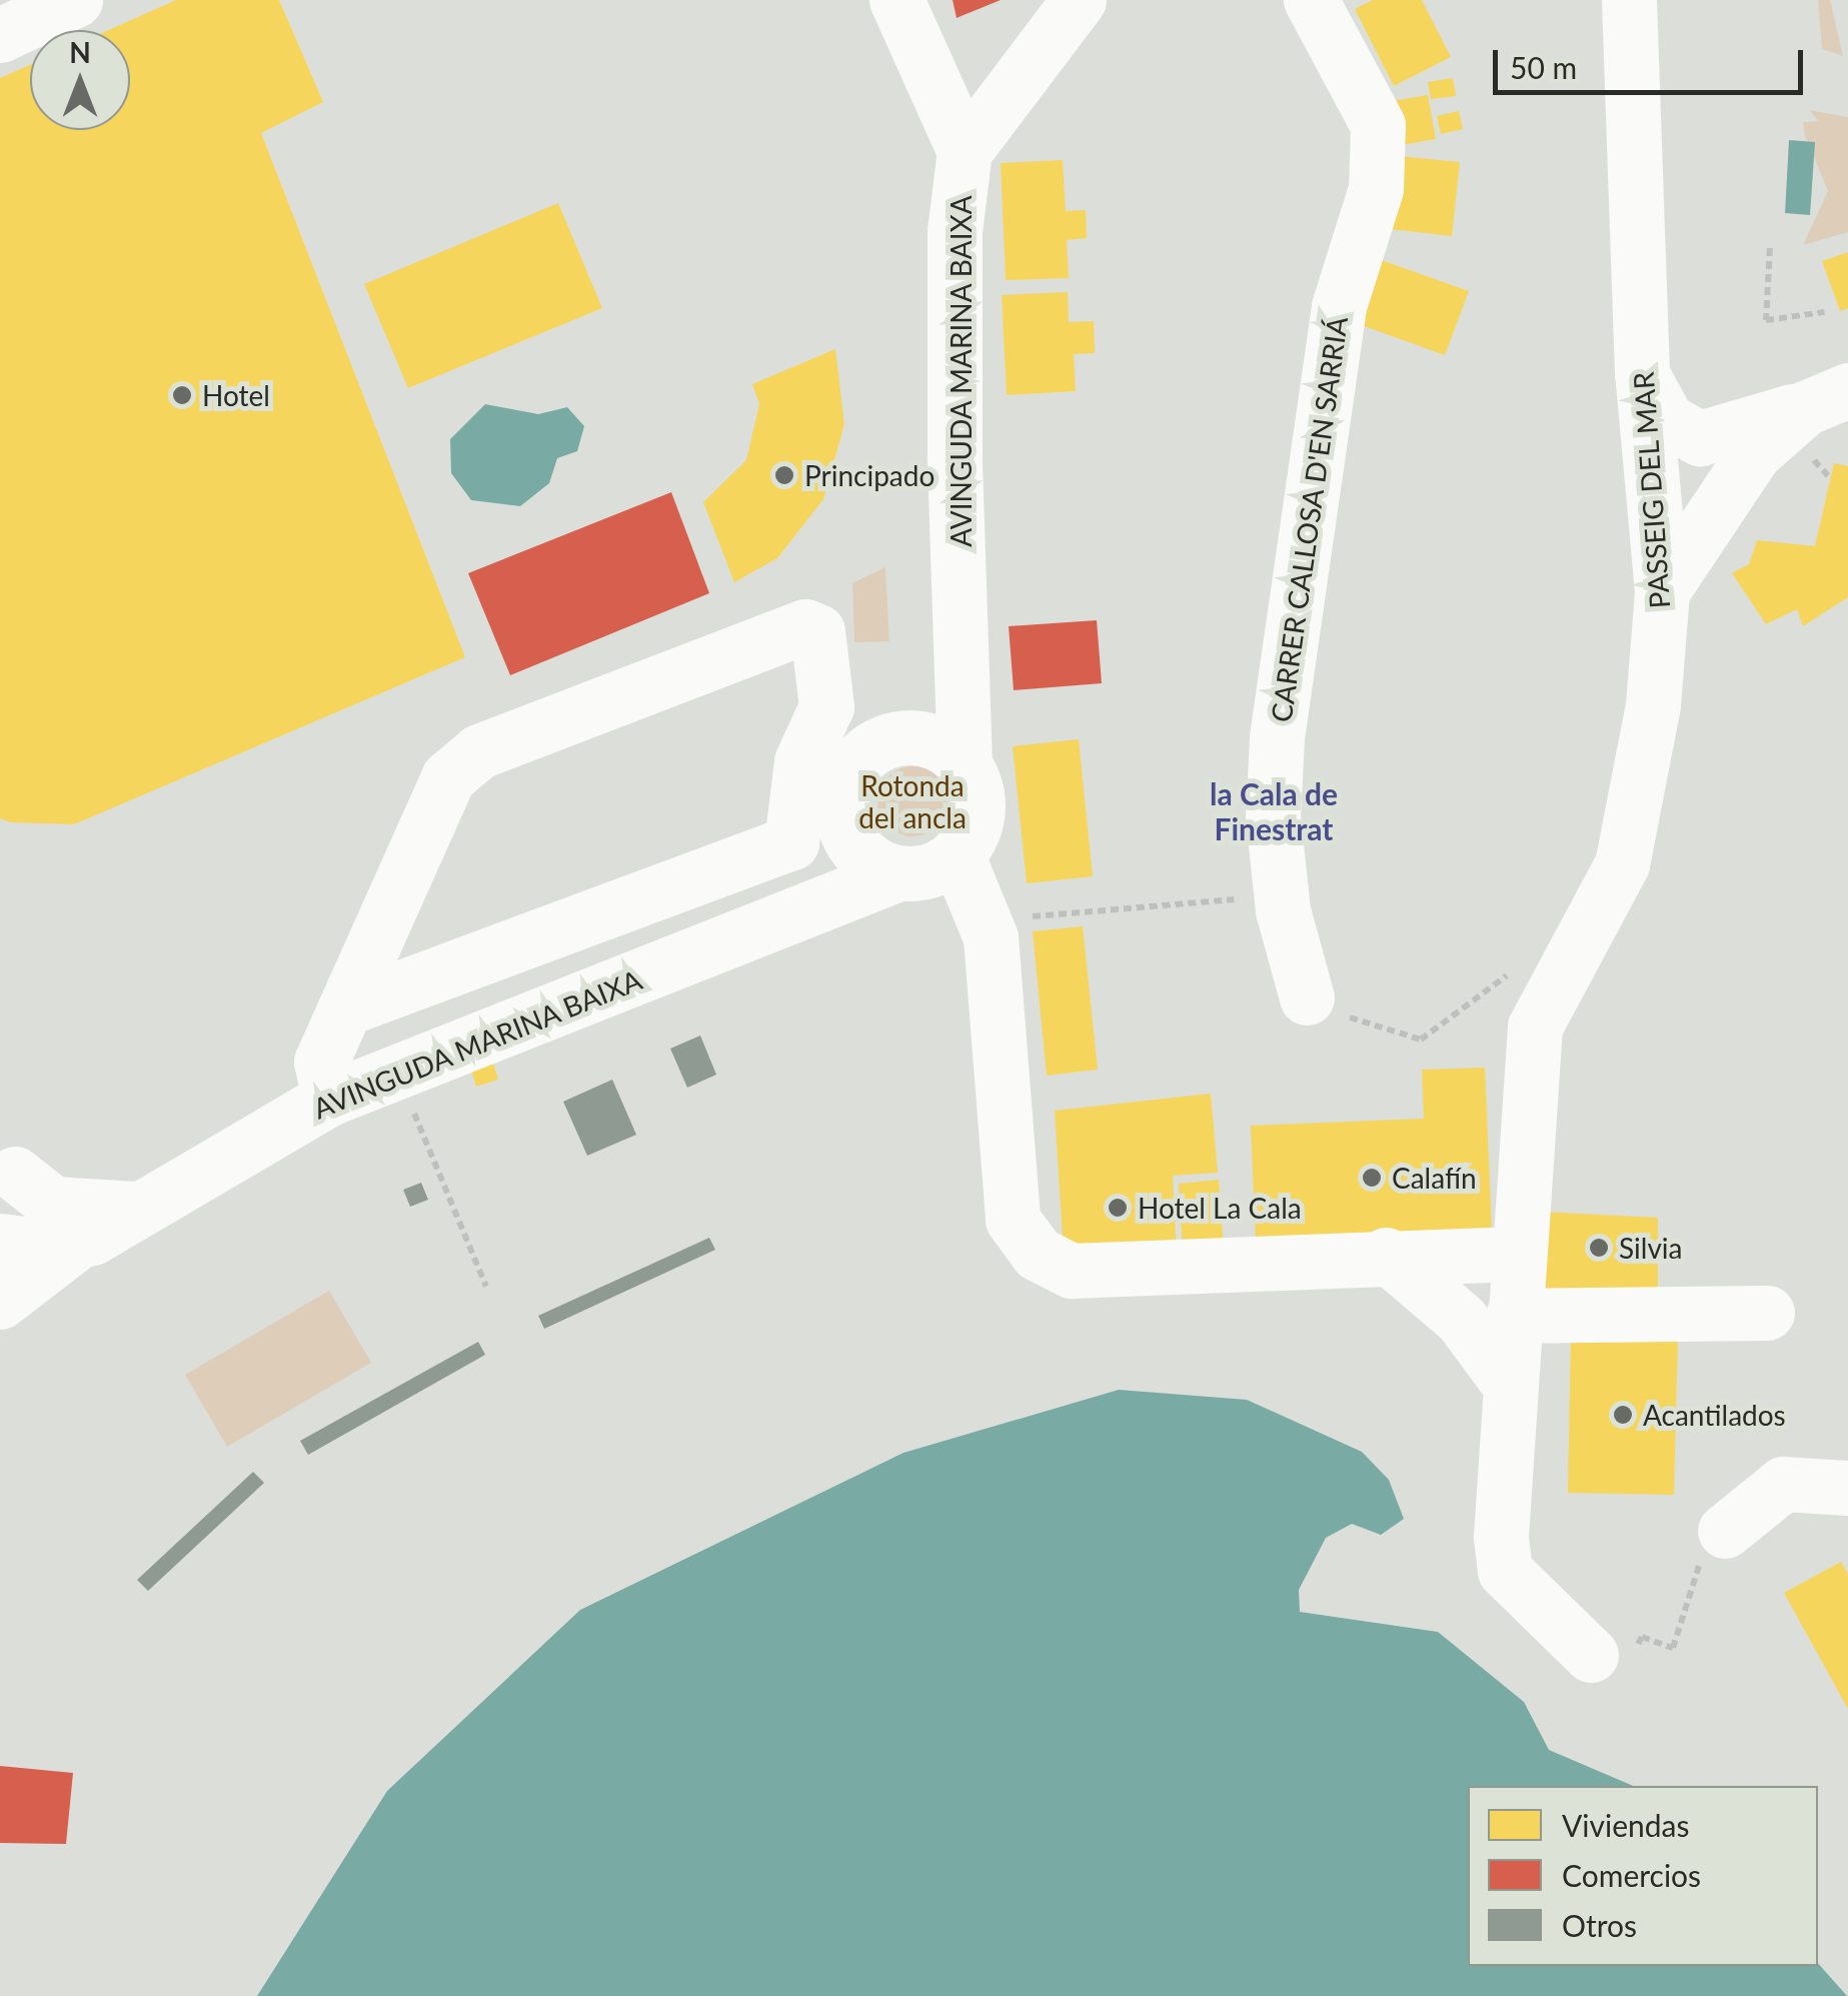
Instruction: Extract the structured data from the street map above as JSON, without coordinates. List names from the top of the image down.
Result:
{
  "streets": {
    "street": ["AVINGUDA MARINA BAIXA", "PASSEIG DEL MAR", "CARRER CALLOSA D'EN SARRIÁ"]
  },
  "districts": ["la Cala de Finestrat"],
  "parks": ["Rotonda del ancla"],
  "places": [
    "Hotel",
    "Principado",
    "Calafín",
    "Hotel La Cala",
    "Silvia",
    "Acantilados"
  ],
  "legend": ["Viviendas", "Comercios", "Otros"],
  "scale_bar": "50 m",
  "north": "top"
}
